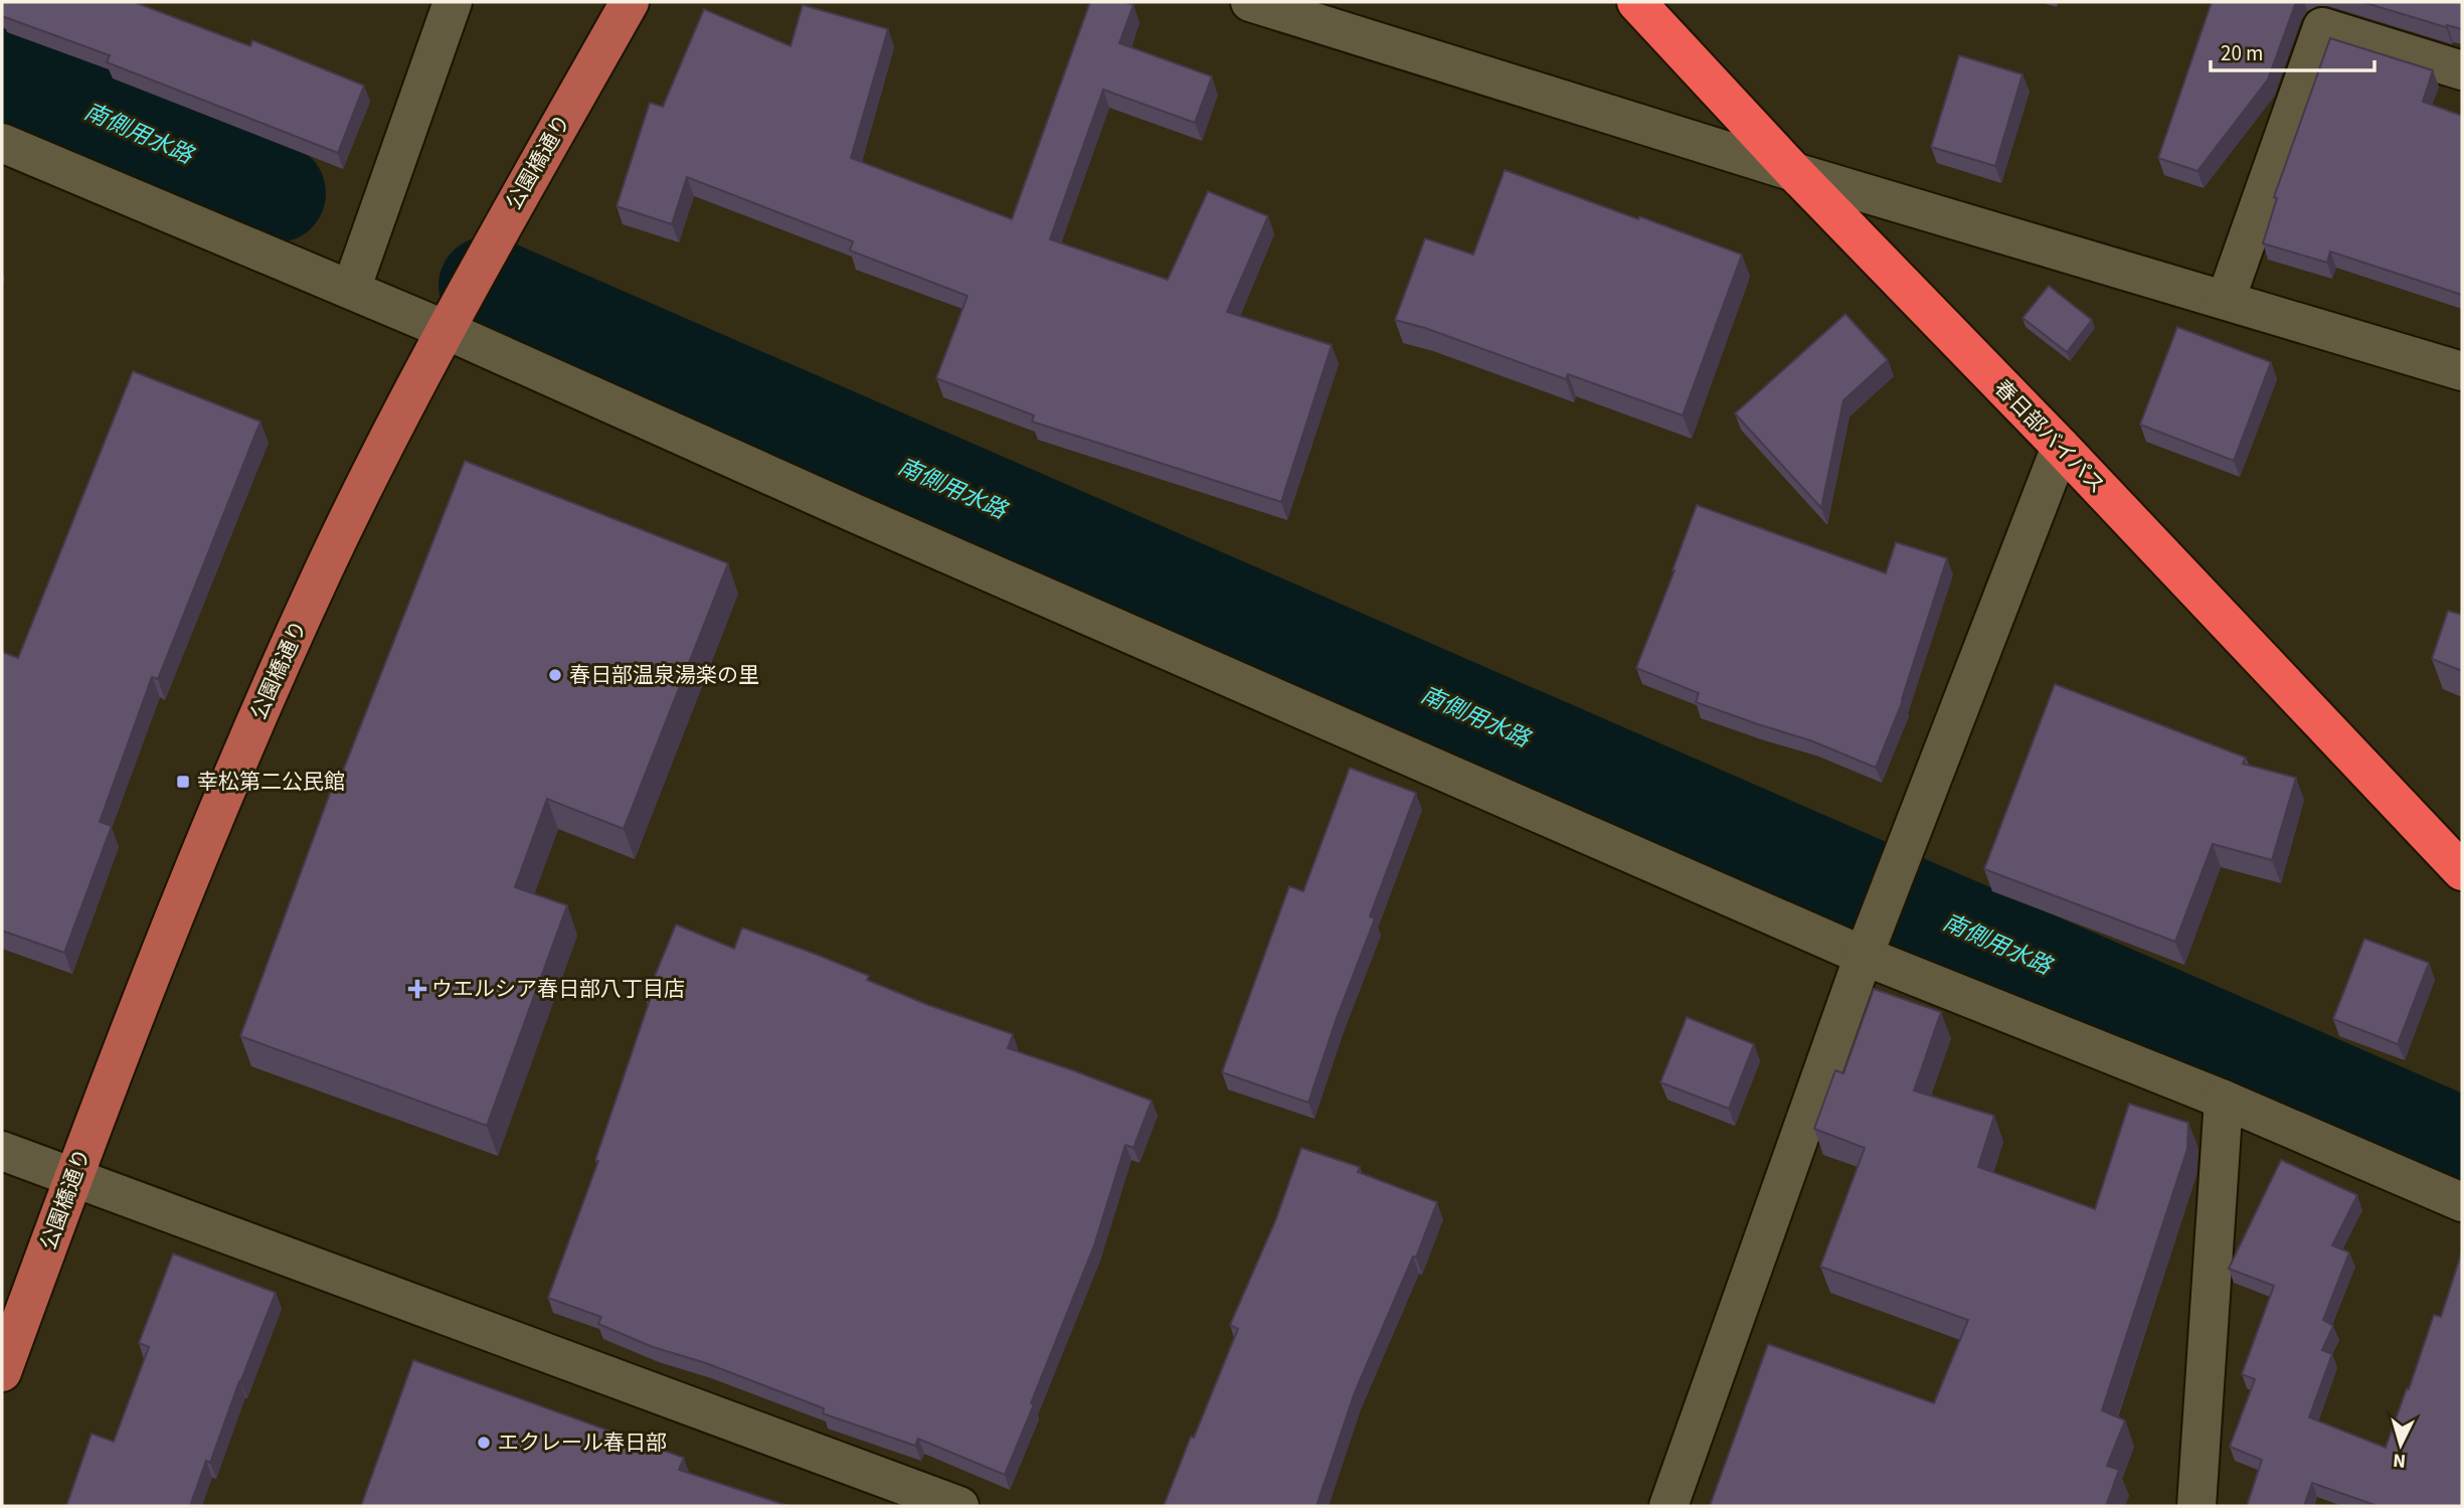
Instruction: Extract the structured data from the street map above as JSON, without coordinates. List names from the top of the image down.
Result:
{
  "streets": {
    "highway": ["春日部バイパス"],
    "main road": ["公園橋通り"]
  },
  "water": ["南側用水路"],
  "places": {
    "other": ["春日部温泉湯楽の里", "エクレール春日部"],
    "transit": ["幸松第二公民館"],
    "health": ["ウエルシア春日部八丁目店"]
  },
  "scale_bar": "20 m",
  "north": "bottom"
}
